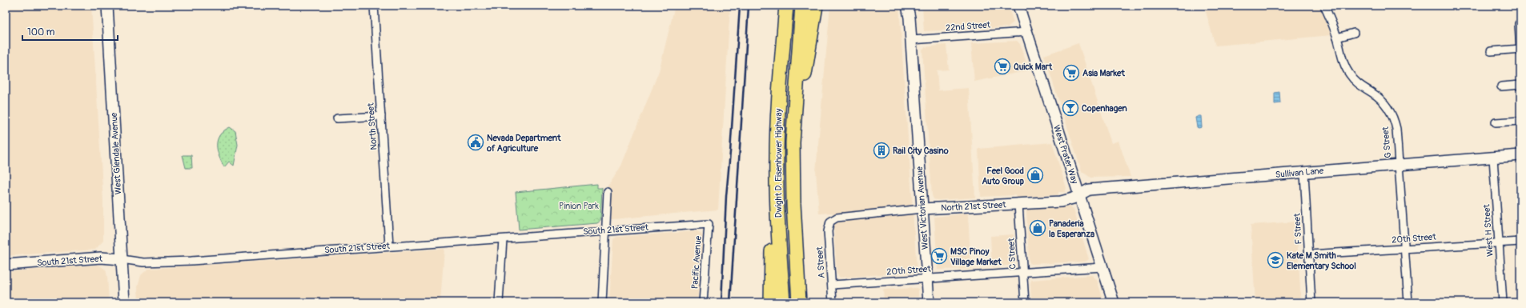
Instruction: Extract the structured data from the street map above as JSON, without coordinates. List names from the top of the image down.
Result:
{
  "streets": {
    "highway": ["Dwight D. Eisenhower Highway"],
    "main road": [
      "West Glendale Avenue",
      "West Prater Way",
      "Sullivan Lane",
      "North 21st Street",
      "West Victorian Avenue",
      "South 21st Street"
    ],
    "street": [
      "22nd Street",
      "North Street",
      "G Street",
      "F Street",
      "West H Street",
      "20th Street",
      "C Street",
      "Pacific Avenue",
      "A Street"
    ]
  },
  "crossings": [
    ["22nd Street", "West Prater Way"],
    ["22nd Street", "West Victorian Avenue"],
    ["North Street", "South 21st Street"],
    ["G Street", "Sullivan Lane"],
    ["G Street", "20th Street"],
    ["West Glendale Avenue", "South 21st Street"],
    ["West Prater Way", "Sullivan Lane"],
    ["West Prater Way", "North 21st Street"],
    ["West Prater Way", "20th Street"],
    ["Sullivan Lane", "North 21st Street"],
    ["Sullivan Lane", "F Street"],
    ["Sullivan Lane", "West H Street"],
    ["North 21st Street", "West Victorian Avenue"],
    ["North 21st Street", "C Street"],
    ["North 21st Street", "A Street"],
    ["West Victorian Avenue", "20th Street"],
    ["F Street", "20th Street"],
    ["South 21st Street", "Pacific Avenue"],
    ["West H Street", "20th Street"],
    ["20th Street", "C Street"],
    ["20th Street", "A Street"]
  ],
  "parks": ["Pinion Park"],
  "places": {
    "supermarket": ["Quick Mart", "Asia Market", "MSC Pinoy Village Market"],
    "bar": ["Copenhagen"],
    "public building": ["Nevada Department of Agriculture"],
    "building": ["Rail City Casino"],
    "shop": ["Feel Good Auto Group", "Panaderia la Esperanza"],
    "school or university": ["Kate M Smith Elementary School"]
  },
  "scale_bar": "100 m"
}
